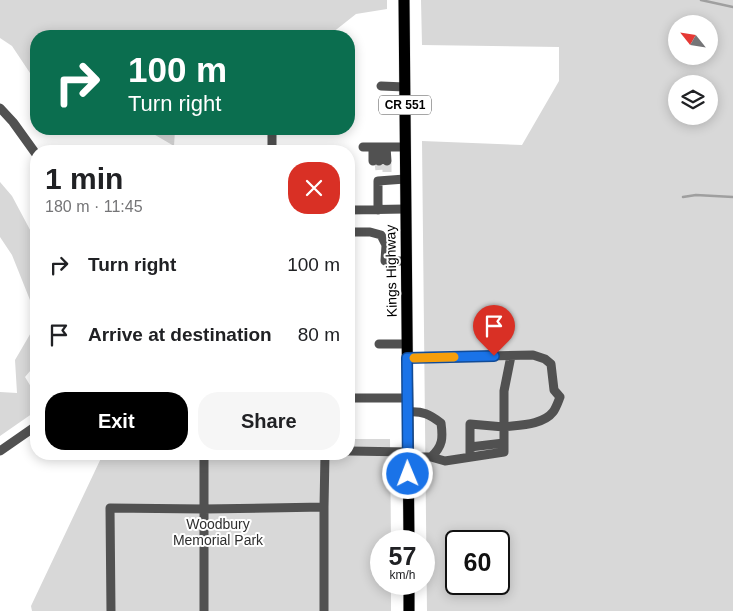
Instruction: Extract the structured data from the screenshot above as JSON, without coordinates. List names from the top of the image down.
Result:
{
  "streets": {
    "main road": ["CR 551", "Kings Highway"]
  },
  "parks": ["Woodbury Memorial Park"],
  "north": "top left",
  "page": {
    "turn": ["100 m", "Turn right"],
    "heading": ["1 min", "180 m · 11:45"],
    "list": [
      {
        "name": "Turn right",
        "value": "100 m"
      },
      {
        "name": "Arrive at destination",
        "value": "80 m"
      }
    ],
    "buttons": ["Exit", "Share"],
    "speed": "57 km/h",
    "limit": "60"
  }
}
